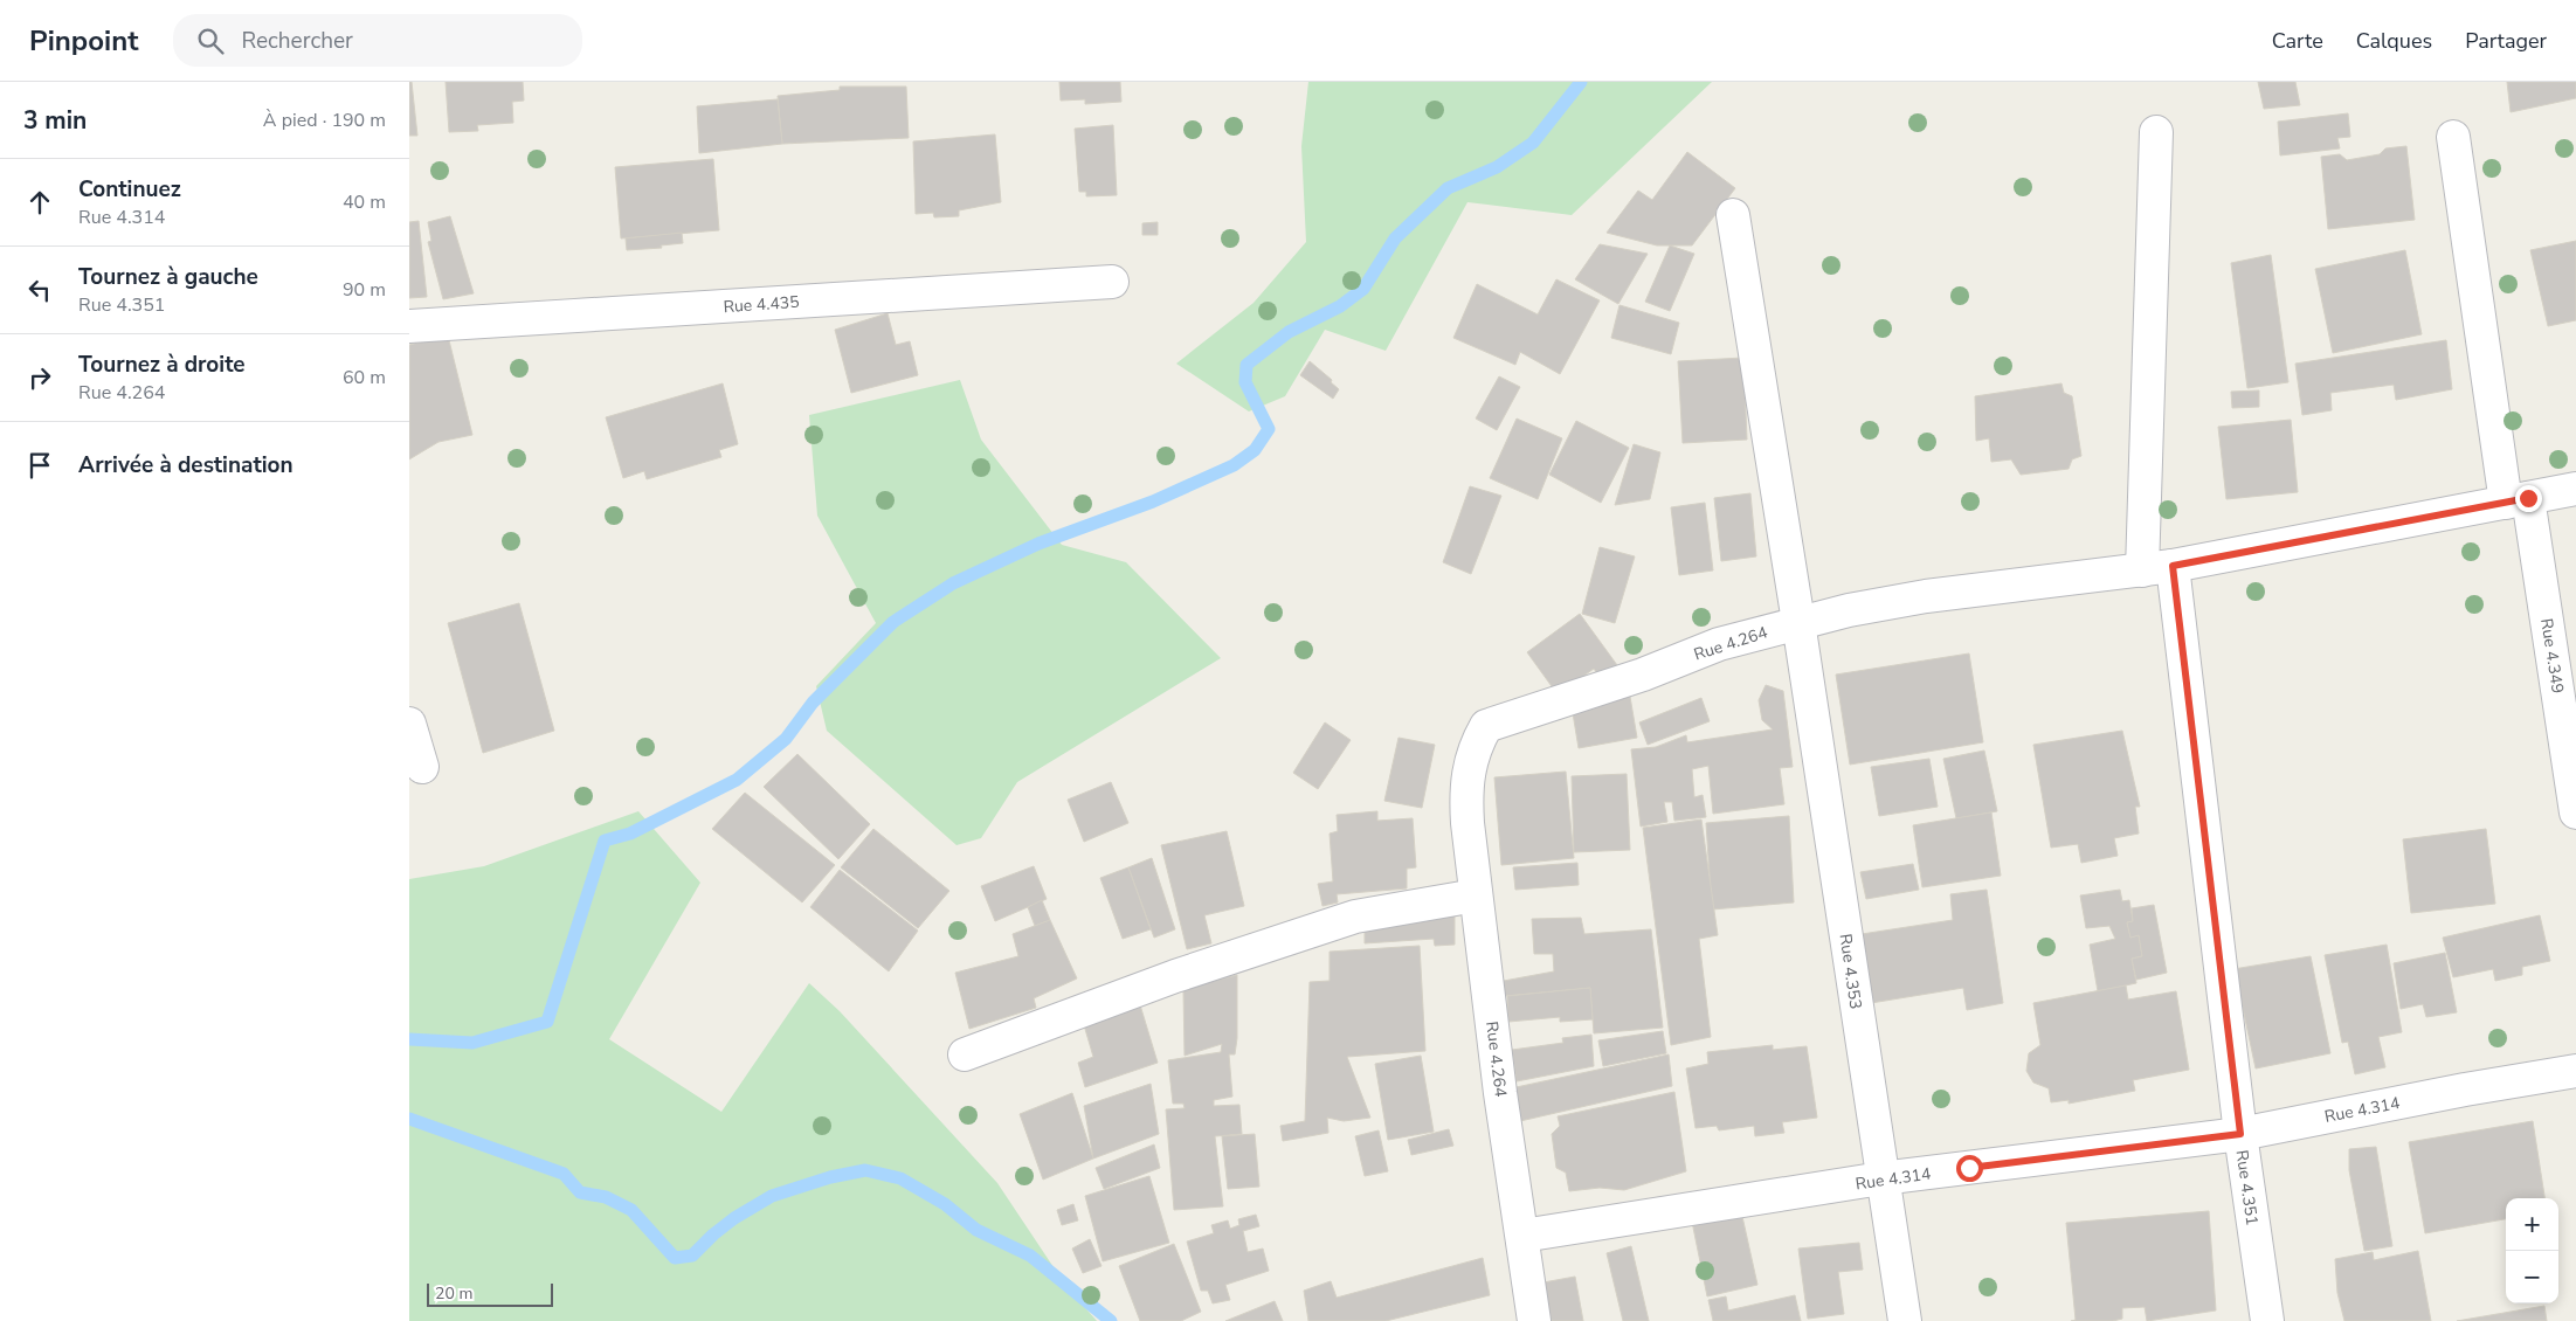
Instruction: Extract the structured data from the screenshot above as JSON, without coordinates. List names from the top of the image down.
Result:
{
  "streets": {
    "street": [
      "Rue 4.435",
      "Rue 4.264",
      "Rue 4.349",
      "Rue 4.353",
      "Rue 4.314",
      "Rue 4.351"
    ]
  },
  "crossings": [
    ["Rue 4.264", "Rue 4.349"],
    ["Rue 4.264", "Rue 4.353"],
    ["Rue 4.264", "Rue 4.314"],
    ["Rue 4.264", "Rue 4.351"],
    ["Rue 4.353", "Rue 4.314"],
    ["Rue 4.314", "Rue 4.351"]
  ],
  "scale_bar": "20 m",
  "page": {
    "header": "Pinpoint",
    "search": "Rechercher",
    "nav": ["Carte", "Calques", "Partager"],
    "heading": ["3 min", "À pied · 190 m"],
    "list": [
      ["Continuez", "Rue 4.314", "40 m"],
      ["Tournez à gauche", "Rue 4.351", "90 m"],
      ["Tournez à droite", "Rue 4.264", "60 m"],
      "Arrivée à destination"
    ],
    "map_buttons": ["+", "−"],
    "scale": "20 m"
  }
}
